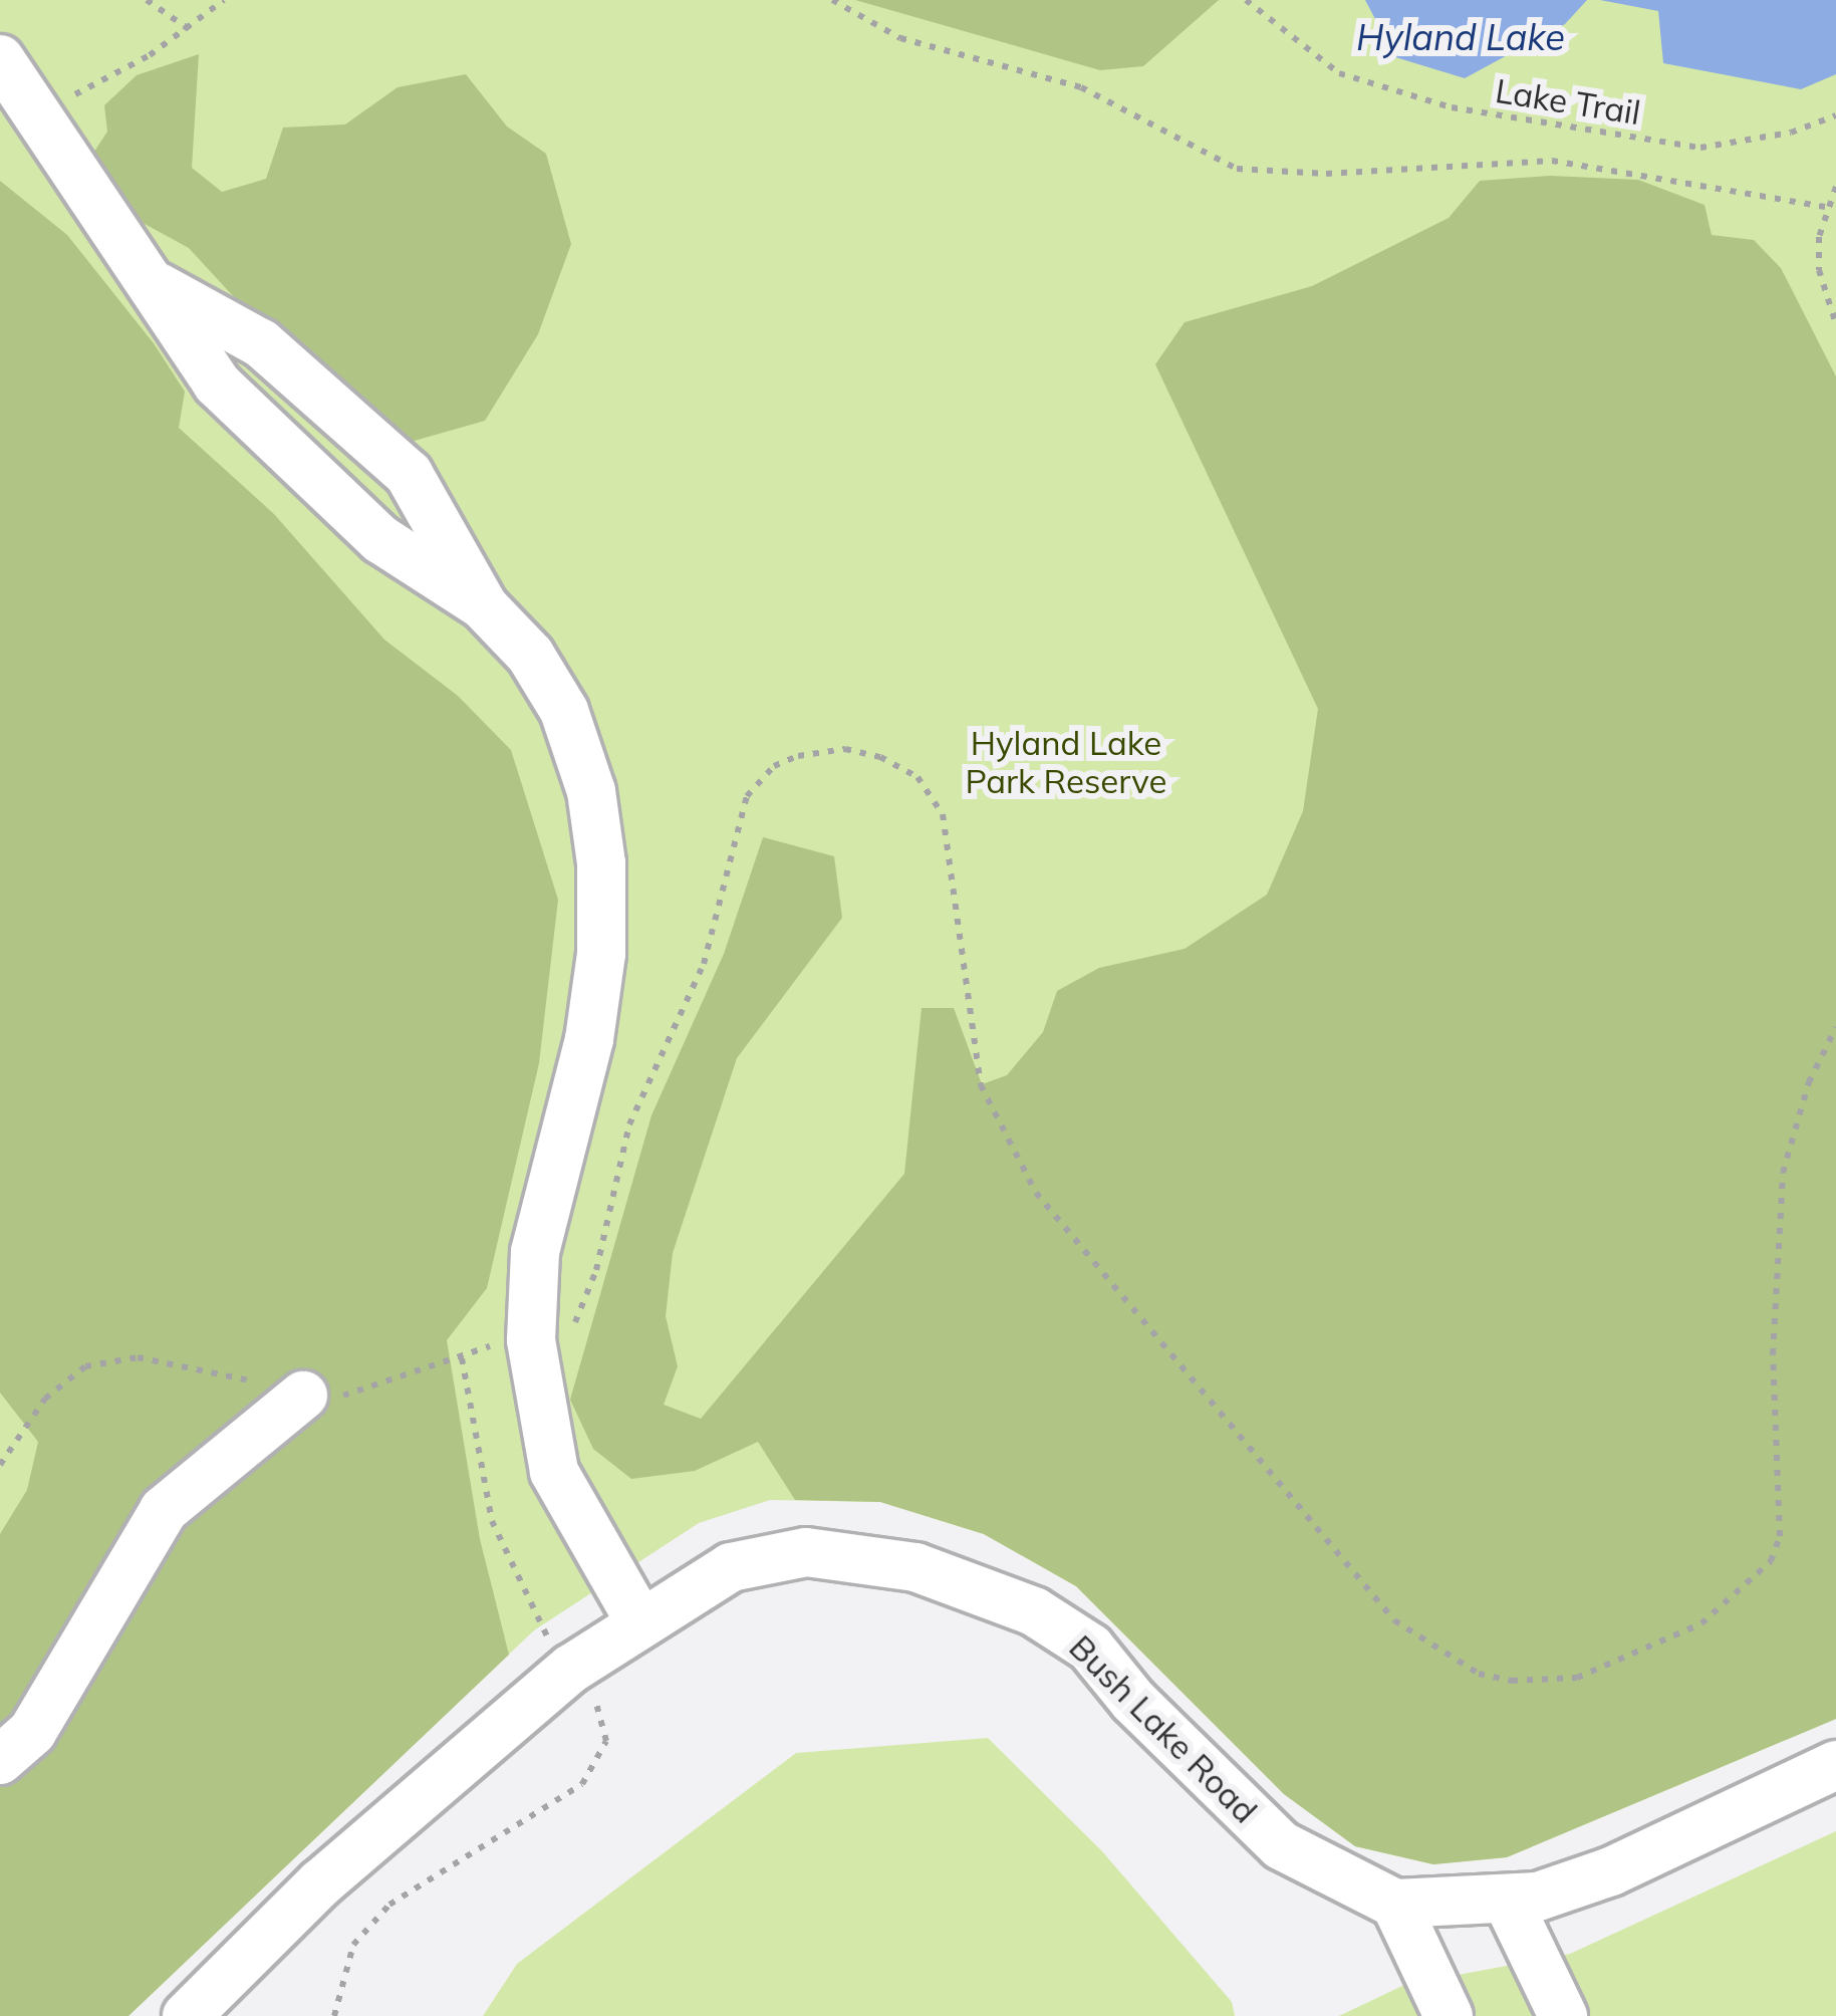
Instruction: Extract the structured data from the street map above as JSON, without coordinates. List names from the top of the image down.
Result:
{
  "streets": {
    "street": ["Bush Lake Road"],
    "path": ["Lake Trail"]
  },
  "water": ["Hyland Lake"],
  "parks": ["Hyland Lake Park Reserve"]
}
